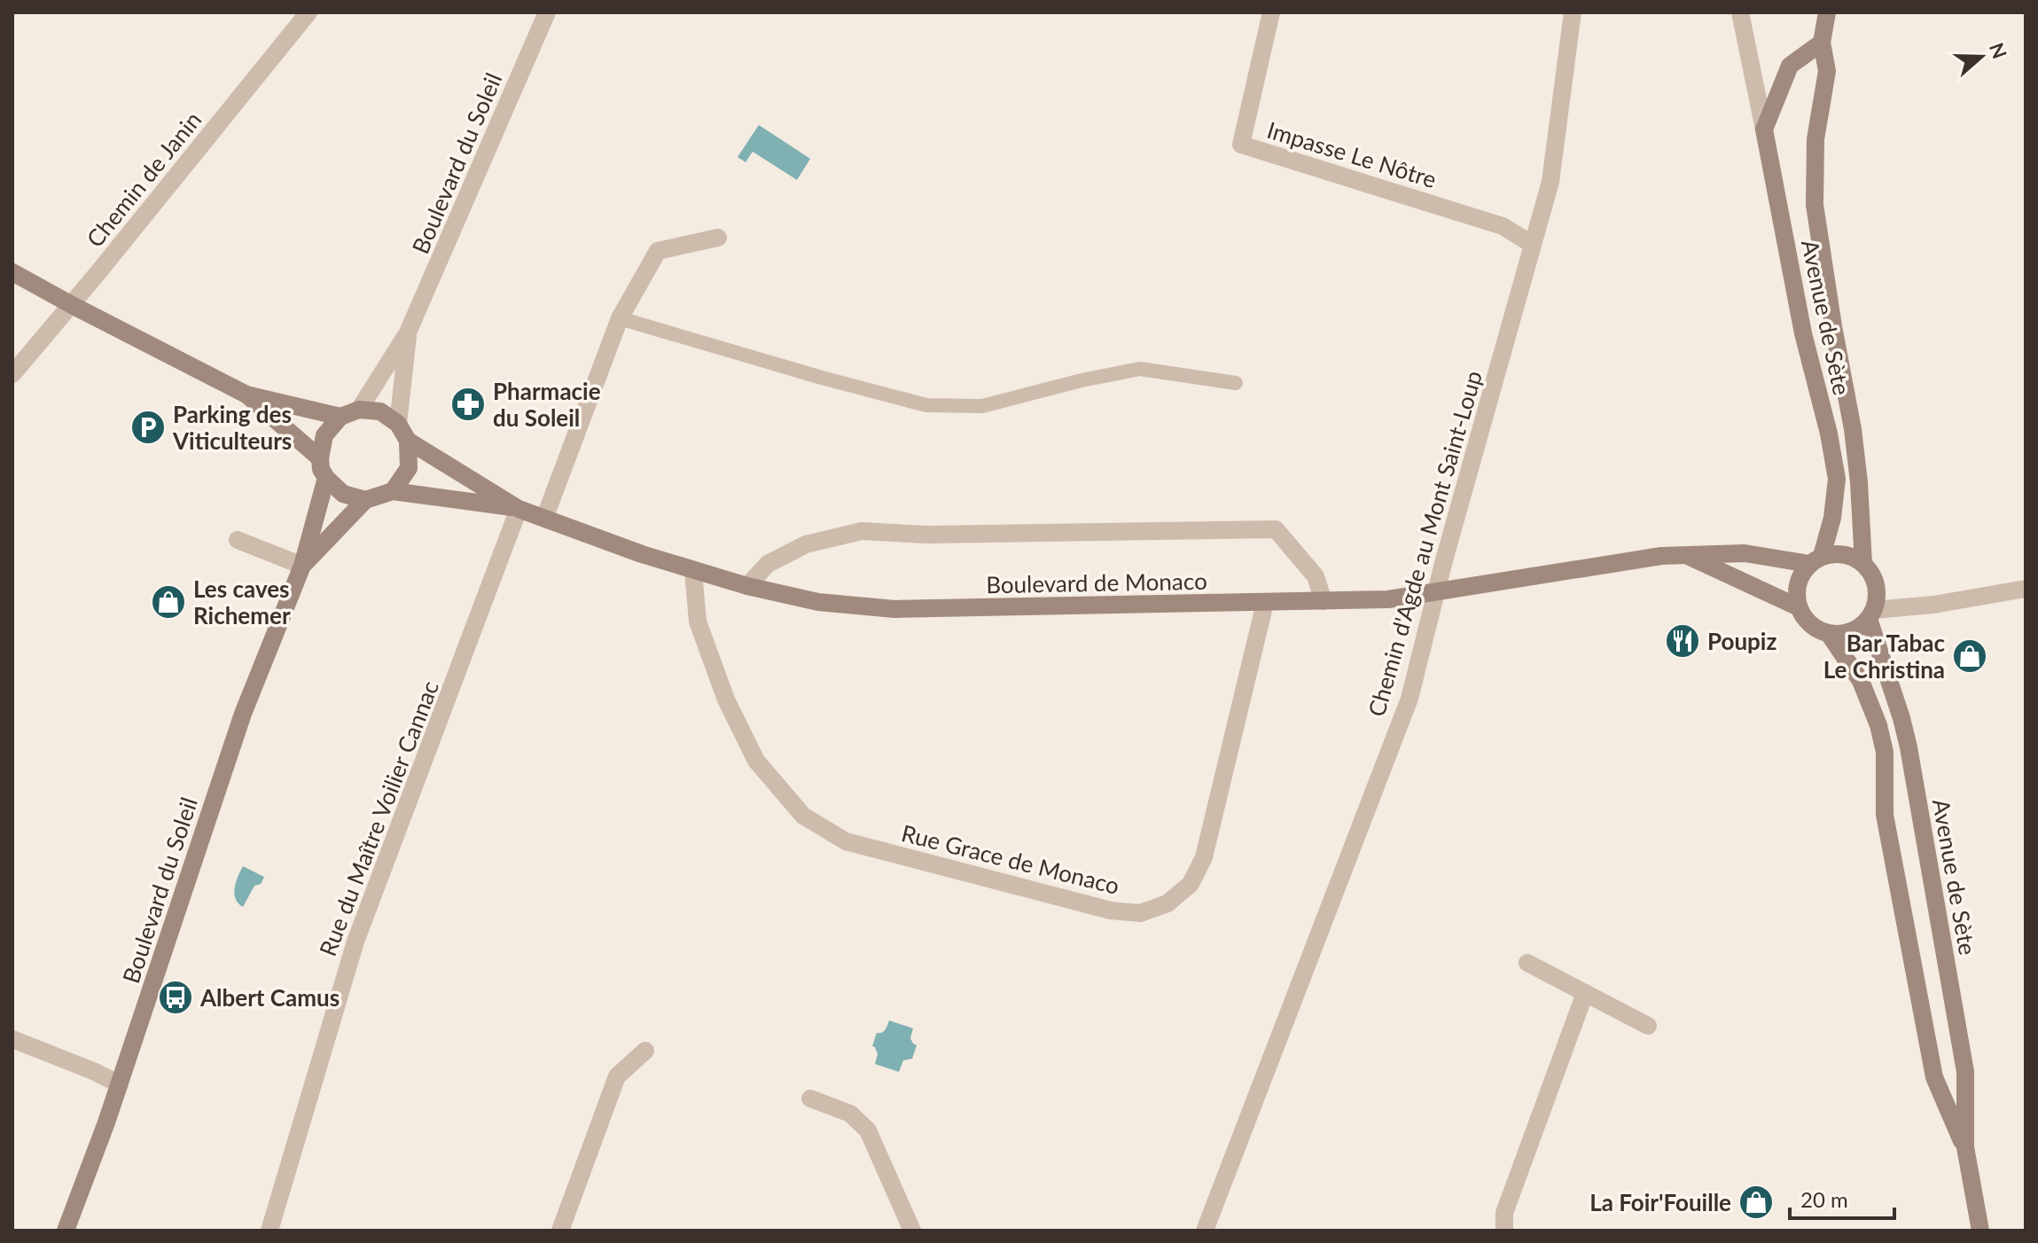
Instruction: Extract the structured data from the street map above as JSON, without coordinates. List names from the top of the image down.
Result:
{
  "streets": {
    "main road": ["Boulevard du Soleil", "Avenue de Sète", "Boulevard de Monaco"],
    "street": [
      "Impasse Le Nôtre",
      "Chemin de Janin",
      "Chemin d'Agde au Mont Saint-Loup",
      "Rue du Maître Voilier Cannac",
      "Rue Grace de Monaco"
    ]
  },
  "crossings": [
    ["Impasse Le Nôtre", "Chemin d'Agde au Mont Saint-Loup"],
    ["Boulevard du Soleil", "Boulevard de Monaco"],
    ["Avenue de Sète", "Boulevard de Monaco"],
    ["Chemin d'Agde au Mont Saint-Loup", "Boulevard de Monaco"],
    ["Boulevard de Monaco", "Rue du Maître Voilier Cannac"],
    ["Boulevard de Monaco", "Rue Grace de Monaco"]
  ],
  "places": {
    "pharmacy": ["Pharmacie du Soleil"],
    "parking": ["Parking des Viticulteurs"],
    "shop": ["Les caves Richemer", "Bar Tabac Le Christina", "La Foir'Fouille"],
    "restaurant": ["Poupiz"],
    "bus stop": ["Albert Camus"]
  },
  "scale_bar": "20 m",
  "north": "right"
}
